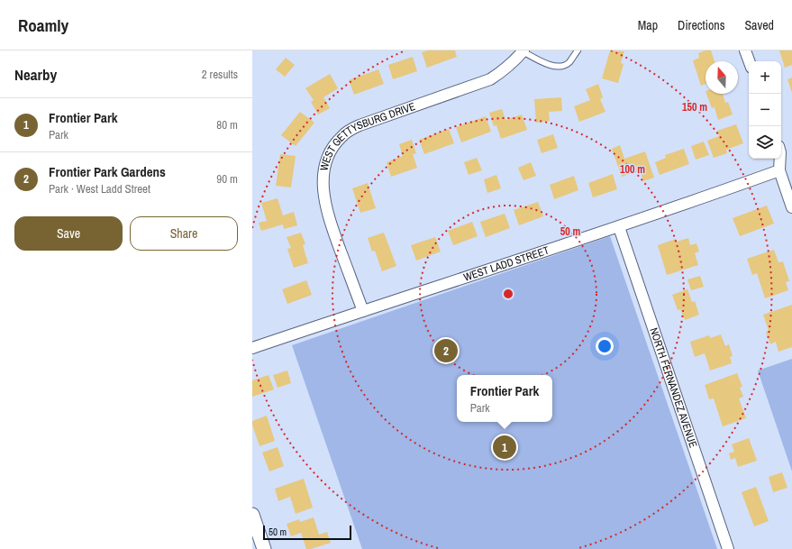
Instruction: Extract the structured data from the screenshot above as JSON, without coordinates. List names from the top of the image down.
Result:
{
  "streets": {
    "street": ["WEST GETTYSBURG DRIVE", "WEST LADD STREET", "NORTH FERNANDEZ AVENUE"]
  },
  "crossings": [
    ["WEST GETTYSBURG DRIVE", "WEST LADD STREET"],
    ["WEST LADD STREET", "NORTH FERNANDEZ AVENUE"]
  ],
  "scale_bar": "50 m",
  "north": "top",
  "page": {
    "header": "Roamly",
    "nav": ["Map", "Directions", "Saved"],
    "heading": ["Nearby", "2 results"],
    "map_buttons": ["+", "−"],
    "list": [
      {
        "mark": "1",
        "name": "Frontier Park",
        "note": "Park",
        "value": "80 m"
      },
      {
        "mark": "2",
        "name": "Frontier Park Gardens",
        "note": "Park · West Ladd Street",
        "value": "90 m"
      }
    ],
    "buttons": ["Save", "Share"],
    "pins": ["2", "1"],
    "popup": ["Frontier Park", "Park"],
    "scale": "50 m"
  },
  "rings": ["150 m", "100 m", "50 m"]
}
